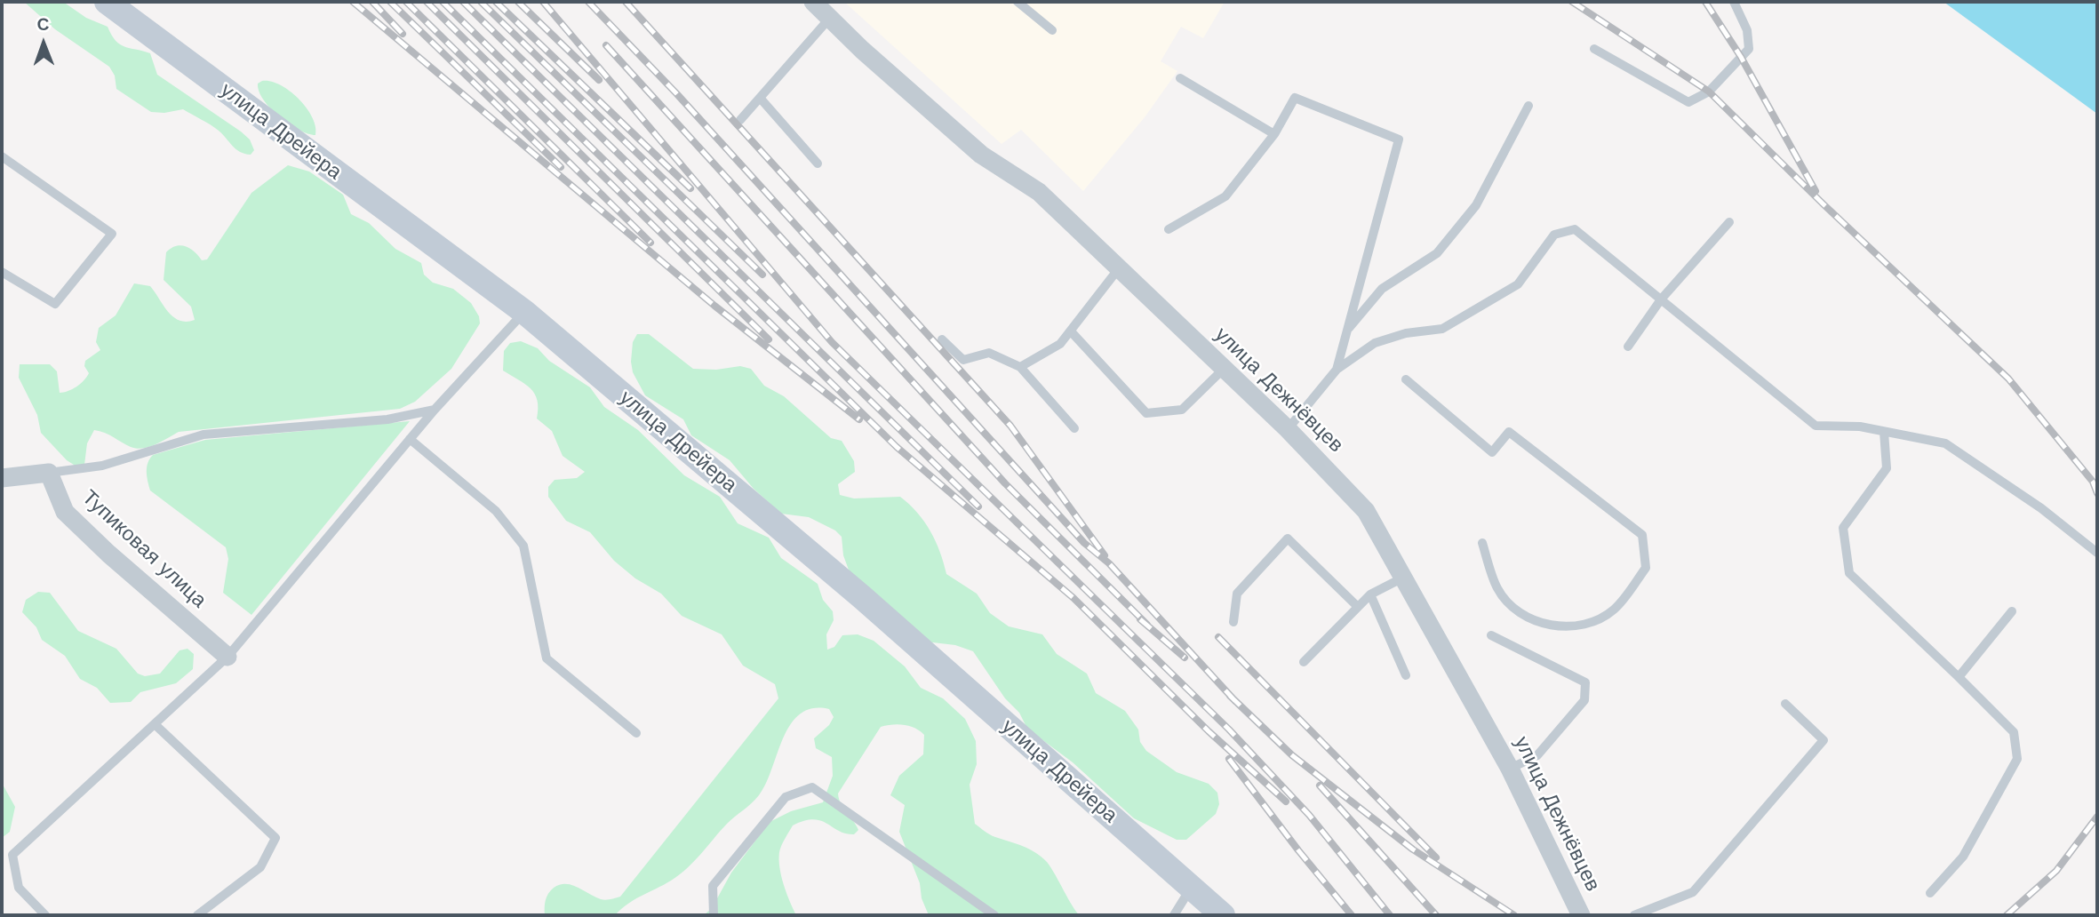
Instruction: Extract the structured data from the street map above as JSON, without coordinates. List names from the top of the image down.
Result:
{
  "streets": {
    "main road": ["улица Дрейера"],
    "street": ["улица Дежнёвцев", "Тупиковая улица"]
  },
  "north": "top"
}
